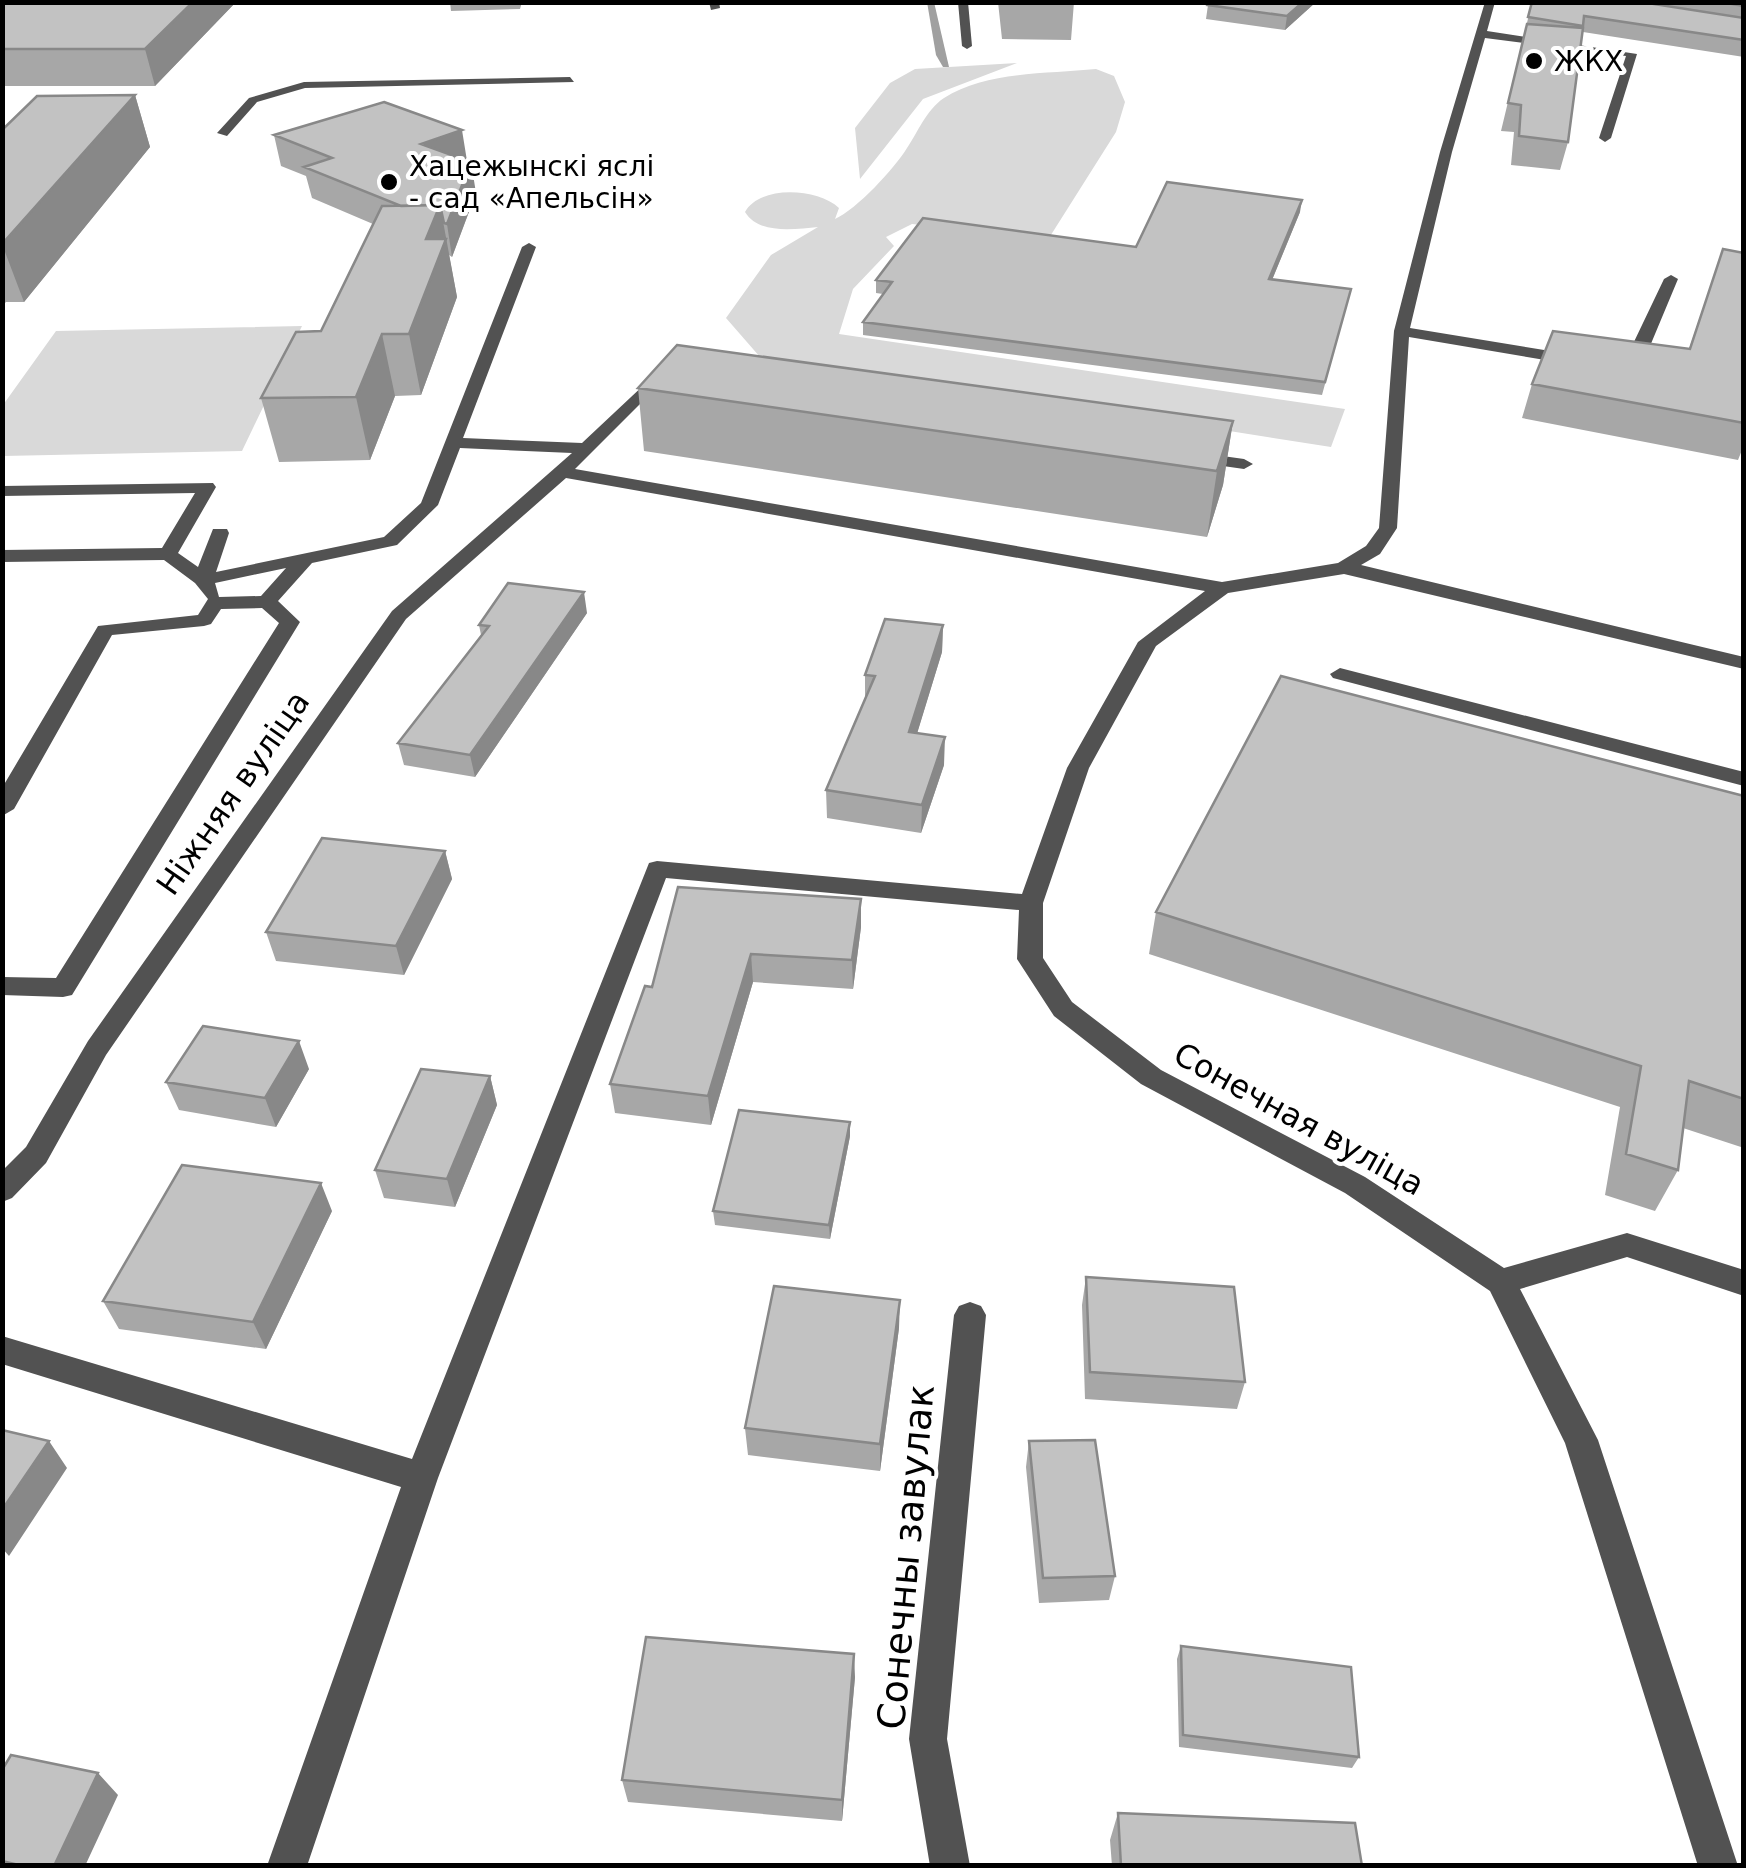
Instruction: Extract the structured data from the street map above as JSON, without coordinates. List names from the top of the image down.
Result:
{
  "streets": {
    "street": ["Ніжняя вуліца", "Сонечная вуліца", "Сонечны завулак"]
  },
  "places": ["ЖКХ", "Хацежынскі яслі - сад «Апельсін»"]
}
